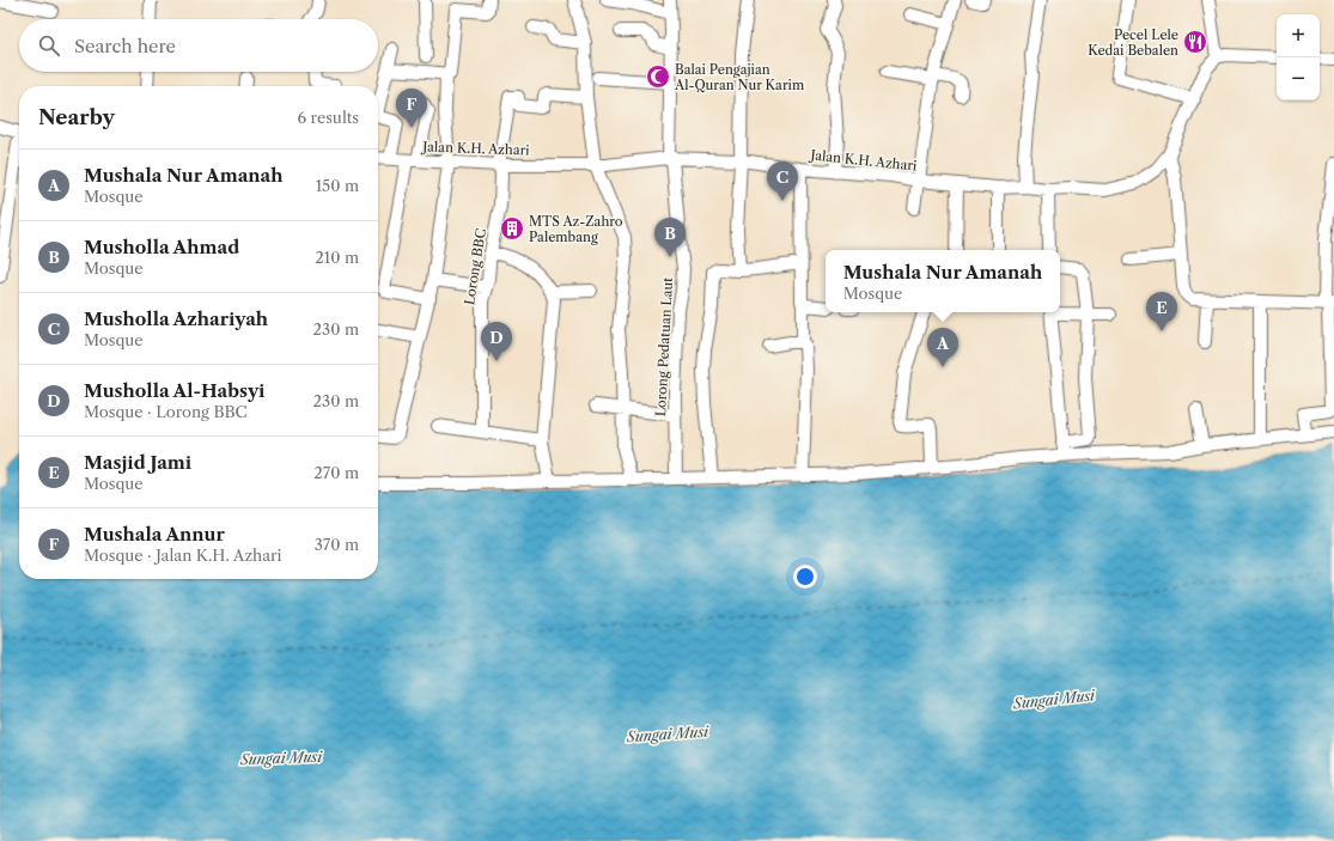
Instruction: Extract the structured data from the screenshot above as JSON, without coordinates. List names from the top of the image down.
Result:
{
  "streets": {
    "street": ["Jalan K.H. Azhari", "Lorong BBC", "Lorong Pedatuan Laut"]
  },
  "crossings": [
    ["Jalan K.H. Azhari", "Lorong BBC"],
    ["Jalan K.H. Azhari", "Lorong Pedatuan Laut"]
  ],
  "water": ["Sungai Musi"],
  "places": {
    "restaurant": ["Pecel Lele Kedai Bebalen"],
    "mosque": ["Balai Pengajian Al-Quran Nur Karim"],
    "building": ["MTS Az-Zahro Palembang"]
  },
  "page": {
    "map_buttons": ["+", "−"],
    "search": "Search here",
    "heading": ["Nearby", "6 results"],
    "pins": [
      "F",
      "C",
      "B",
      "E",
      "D",
      "A"
    ],
    "list": [
      {
        "mark": "A",
        "name": "Mushala Nur Amanah",
        "note": "Mosque",
        "value": "150 m"
      },
      {
        "mark": "B",
        "name": "Musholla Ahmad",
        "note": "Mosque",
        "value": "210 m"
      },
      {
        "mark": "C",
        "name": "Musholla Azhariyah",
        "note": "Mosque",
        "value": "230 m"
      },
      {
        "mark": "D",
        "name": "Musholla Al-Habsyi",
        "note": "Mosque · Lorong BBC",
        "value": "230 m"
      },
      {
        "mark": "E",
        "name": "Masjid Jami",
        "note": "Mosque",
        "value": "270 m"
      },
      {
        "mark": "F",
        "name": "Mushala Annur",
        "note": "Mosque · Jalan K.H. Azhari",
        "value": "370 m"
      }
    ],
    "popup": ["Mushala Nur Amanah", "Mosque"]
  }
}
